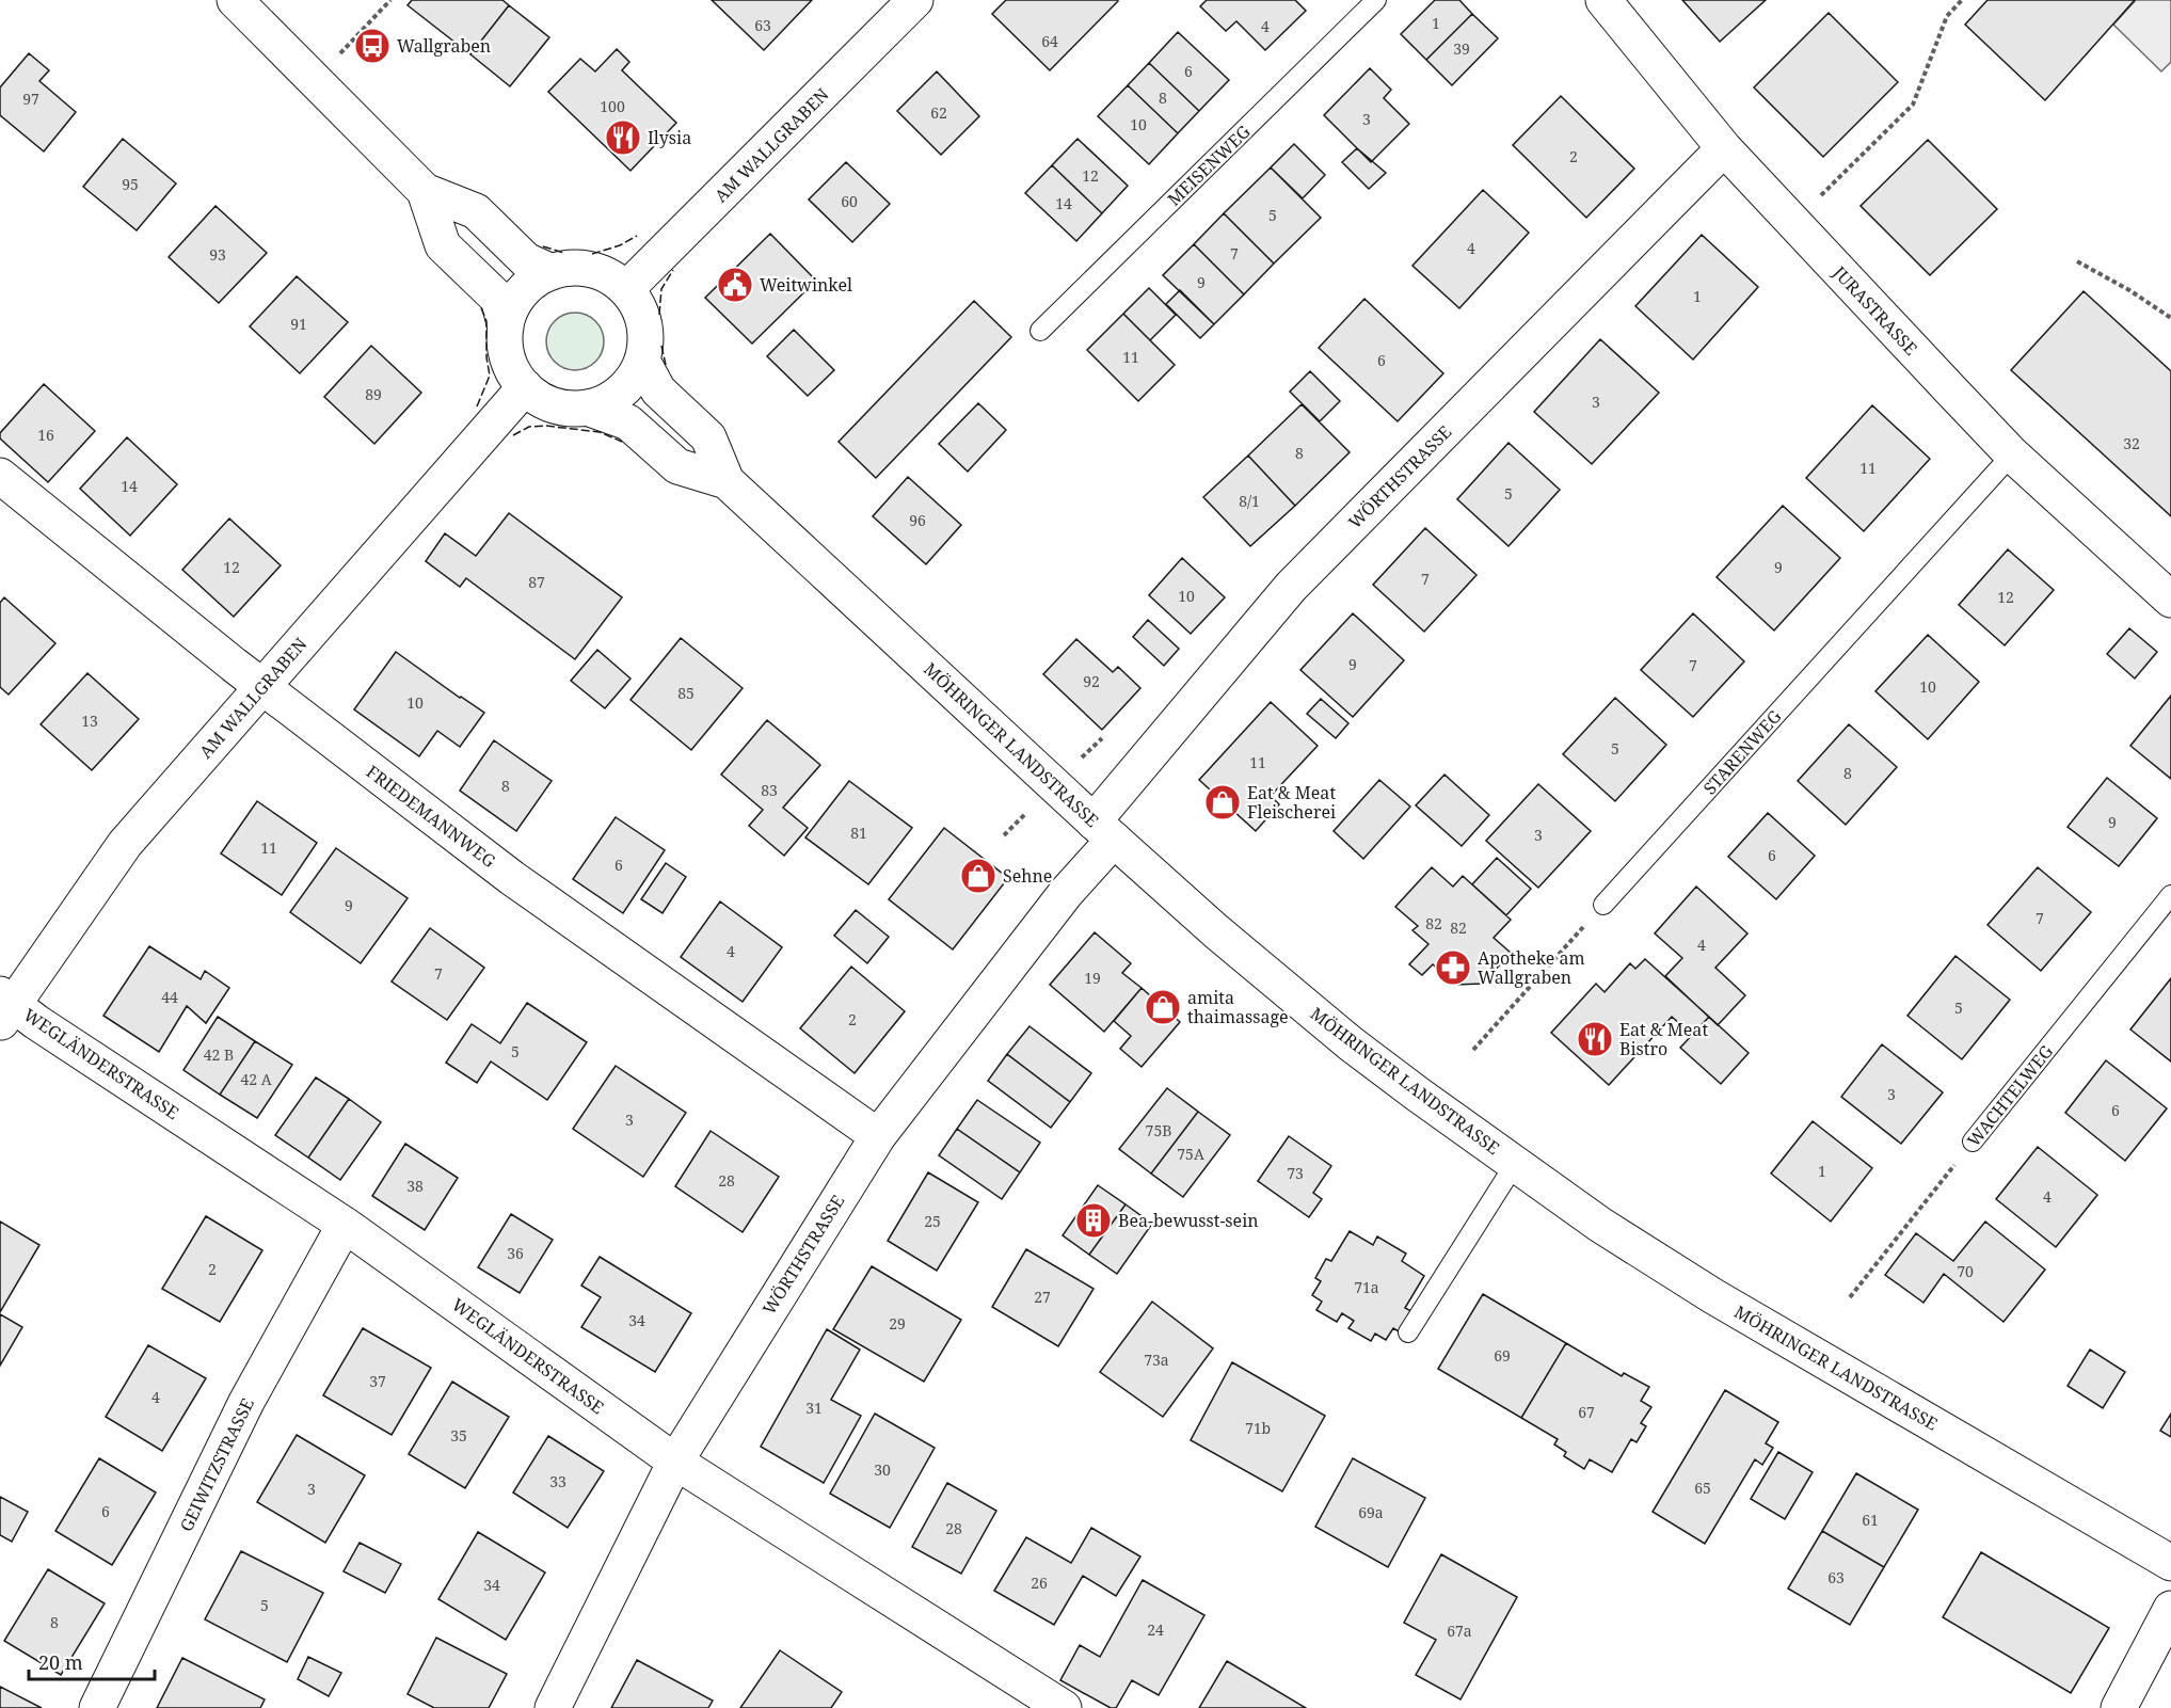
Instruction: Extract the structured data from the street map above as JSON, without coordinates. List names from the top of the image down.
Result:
{
  "streets": {
    "street": [
      "AM WALLGRABEN",
      "JURASTRASSE",
      "WÖRTHSTRASSE",
      "MÖHRINGER LANDSTRASSE",
      "FRIEDEMANNWEG",
      "WEGLÄNDERSTRASSE",
      "GEIWITZSTRASSE"
    ],
    "lane": ["MEISENWEG", "STARENWEG", "WACHTELWEG"]
  },
  "crossings": [
    ["AM WALLGRABEN", "MÖHRINGER LANDSTRASSE"],
    ["AM WALLGRABEN", "FRIEDEMANNWEG"],
    ["AM WALLGRABEN", "WEGLÄNDERSTRASSE"],
    ["JURASTRASSE", "WÖRTHSTRASSE"],
    ["JURASTRASSE", "STARENWEG"],
    ["WÖRTHSTRASSE", "MÖHRINGER LANDSTRASSE"],
    ["WÖRTHSTRASSE", "FRIEDEMANNWEG"],
    ["WÖRTHSTRASSE", "WEGLÄNDERSTRASSE"],
    ["WEGLÄNDERSTRASSE", "GEIWITZSTRASSE"]
  ],
  "places": {
    "bus stop": ["Wallgraben"],
    "restaurant": ["Ilysia", "Eat & Meat Bistro"],
    "public building": ["Weitwinkel"],
    "shop": ["Eat & Meat Fleischerei", "Sehne", "amita thaimassage"],
    "pharmacy": ["Apotheke am Wallgraben"],
    "building": ["Bea-bewusst-sein"]
  },
  "house_numbers": [
    "1",
    "63",
    "4",
    "64",
    "39",
    "6",
    "8",
    "97",
    "100",
    "62",
    "3",
    "10",
    "2",
    "12",
    "95",
    "60",
    "14",
    "5",
    "4",
    "7",
    "93",
    "9",
    "1",
    "91",
    "11",
    "6",
    "89",
    "3",
    "16",
    "32",
    "8",
    "11",
    "14",
    "5",
    "8/1",
    "96",
    "12",
    "9",
    "7",
    "87",
    "10",
    "12",
    "9",
    "7",
    "92",
    "10",
    "85",
    "10",
    "13",
    "5",
    "11",
    "8",
    "8",
    "83",
    "9",
    "81",
    "3",
    "11",
    "6",
    "6",
    "9",
    "7",
    "82",
    "82",
    "4",
    "4",
    "7",
    "19",
    "44",
    "5",
    "2",
    "5",
    "42 B",
    "42 A",
    "3",
    "6",
    "3",
    "75B",
    "75A",
    "1",
    "73",
    "28",
    "38",
    "4",
    "25",
    "36",
    "2",
    "70",
    "71a",
    "27",
    "34",
    "29",
    "69",
    "73a",
    "37",
    "4",
    "31",
    "67",
    "71b",
    "35",
    "30",
    "33",
    "65",
    "3",
    "6",
    "69a",
    "61",
    "28",
    "63",
    "26",
    "34",
    "5",
    "8",
    "24",
    "67a"
  ],
  "scale_bar": "20 m"
}
